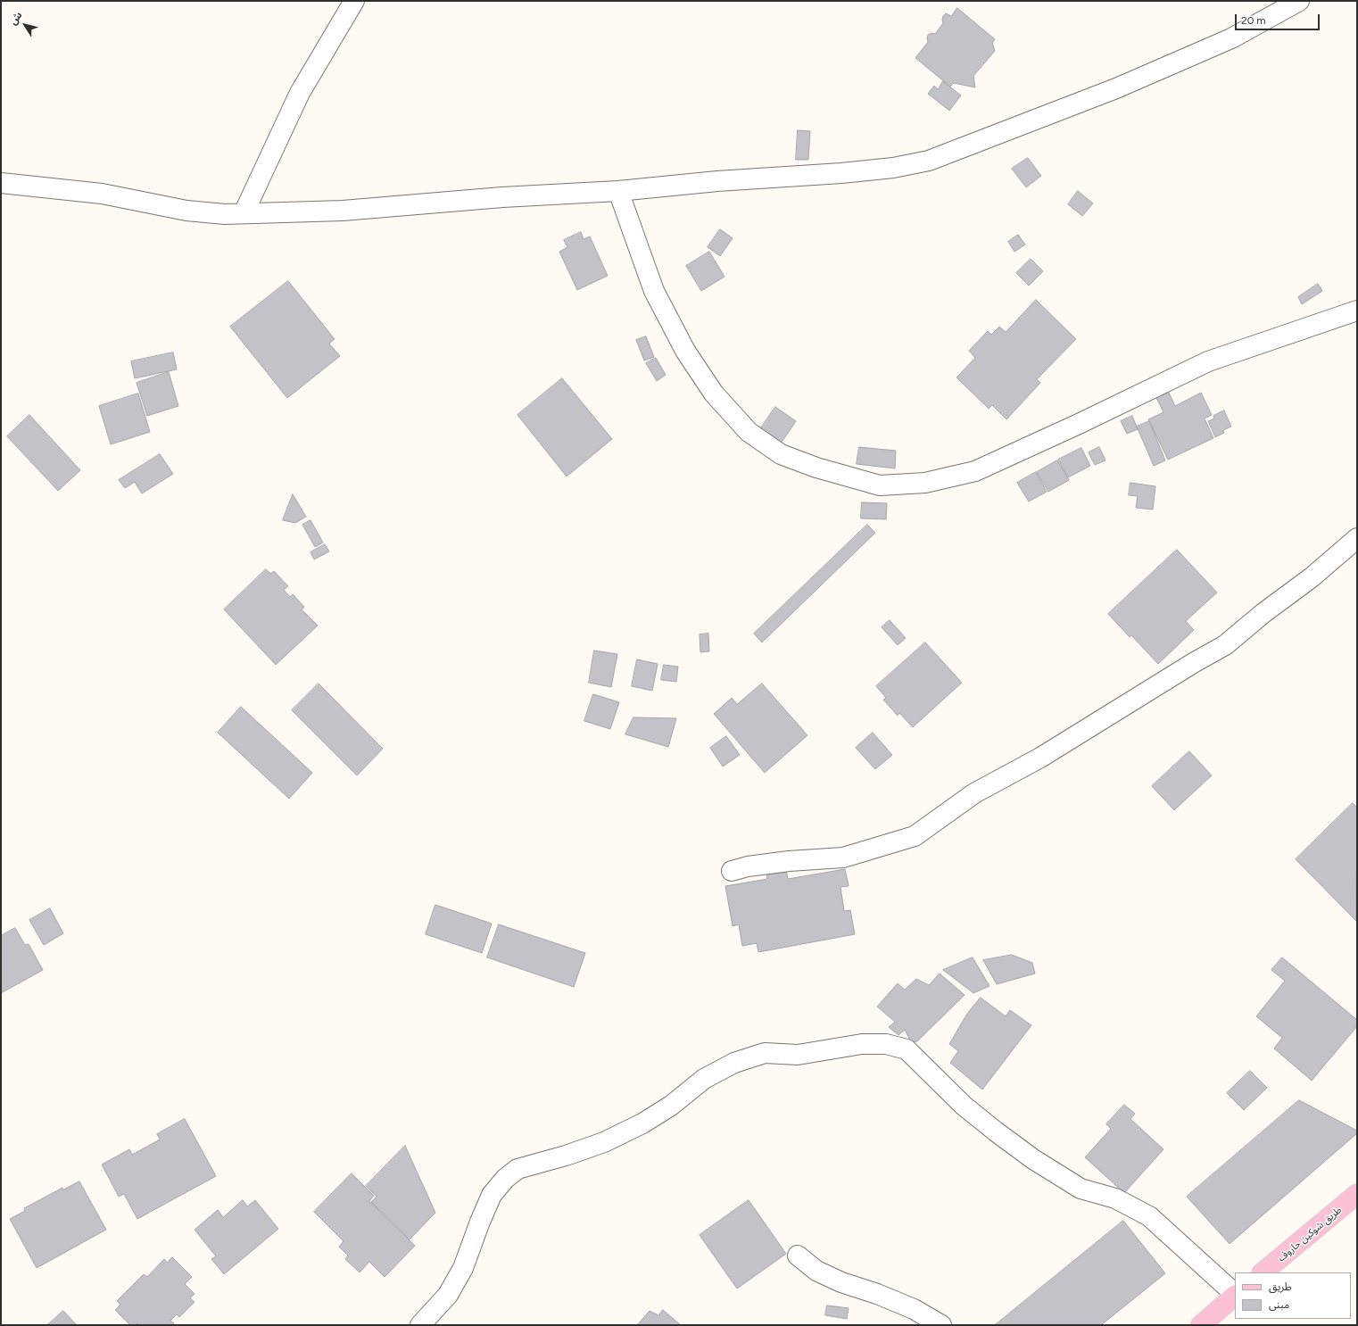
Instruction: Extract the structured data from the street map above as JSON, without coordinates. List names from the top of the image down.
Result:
{
  "streets": {
    "main road": ["طريق شوكين حاروف"]
  },
  "legend": ["طريق", "مبنى"],
  "scale_bar": "20 m",
  "north": "top left"
}
